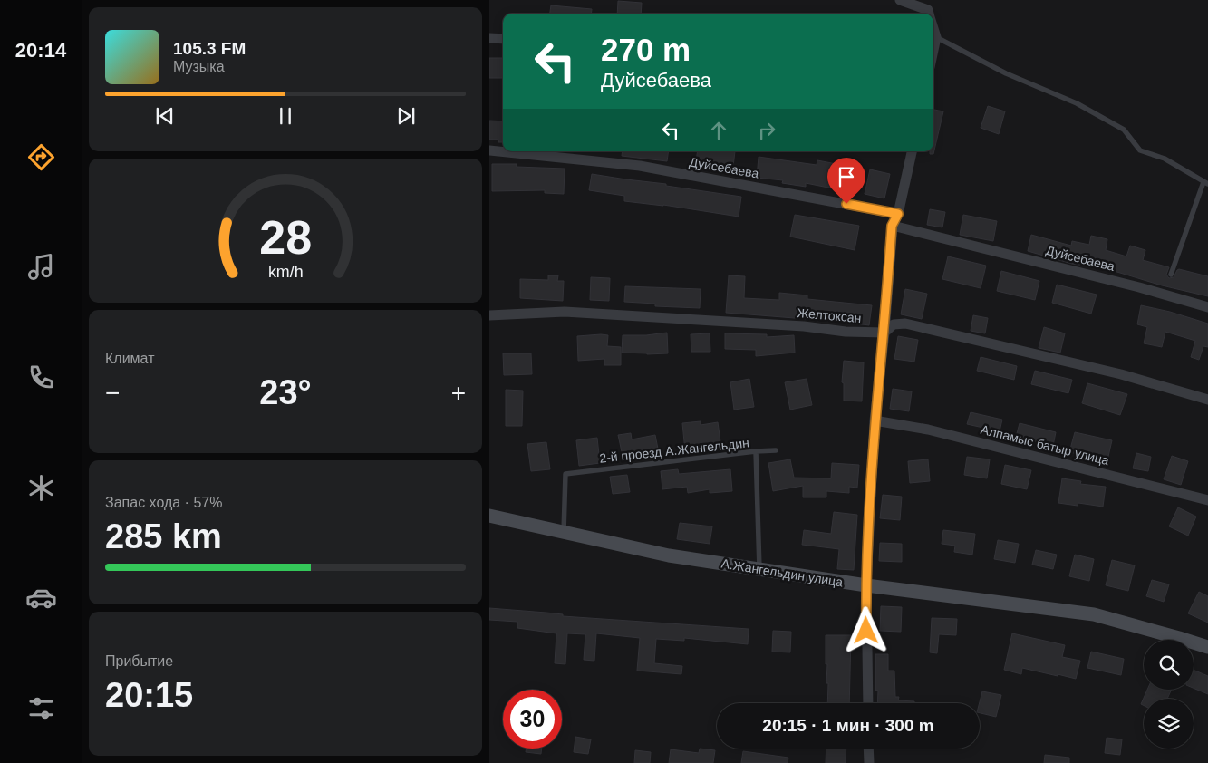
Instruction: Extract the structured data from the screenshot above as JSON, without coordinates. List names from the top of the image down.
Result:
{
  "streets": {
    "street": [
      "Дуйсебаева",
      "Желтоксан",
      "Алпамыс батыр улица",
      "А.Жангельдин улица"
    ],
    "lane": ["2-й проезд А.Жангельдин"]
  },
  "crossings": [
    ["2-й проезд А.Жангельдин", "А.Жангельдин улица"]
  ],
  "page": {
    "tabs": "20:14",
    "turn": ["270 m", "Дуйсебаева"],
    "song": ["105.3 FM", "Музыка"],
    "tile": [
      "Климат",
      ["Запас хода · 57%", "285 km"],
      ["Прибытие", "20:15"]
    ],
    "heat": ["−", "23°", "+"],
    "limit": "30",
    "trip": "20:15 · 1 мин · 300 m",
    "gauge": ["28", "km/h"]
  }
}
